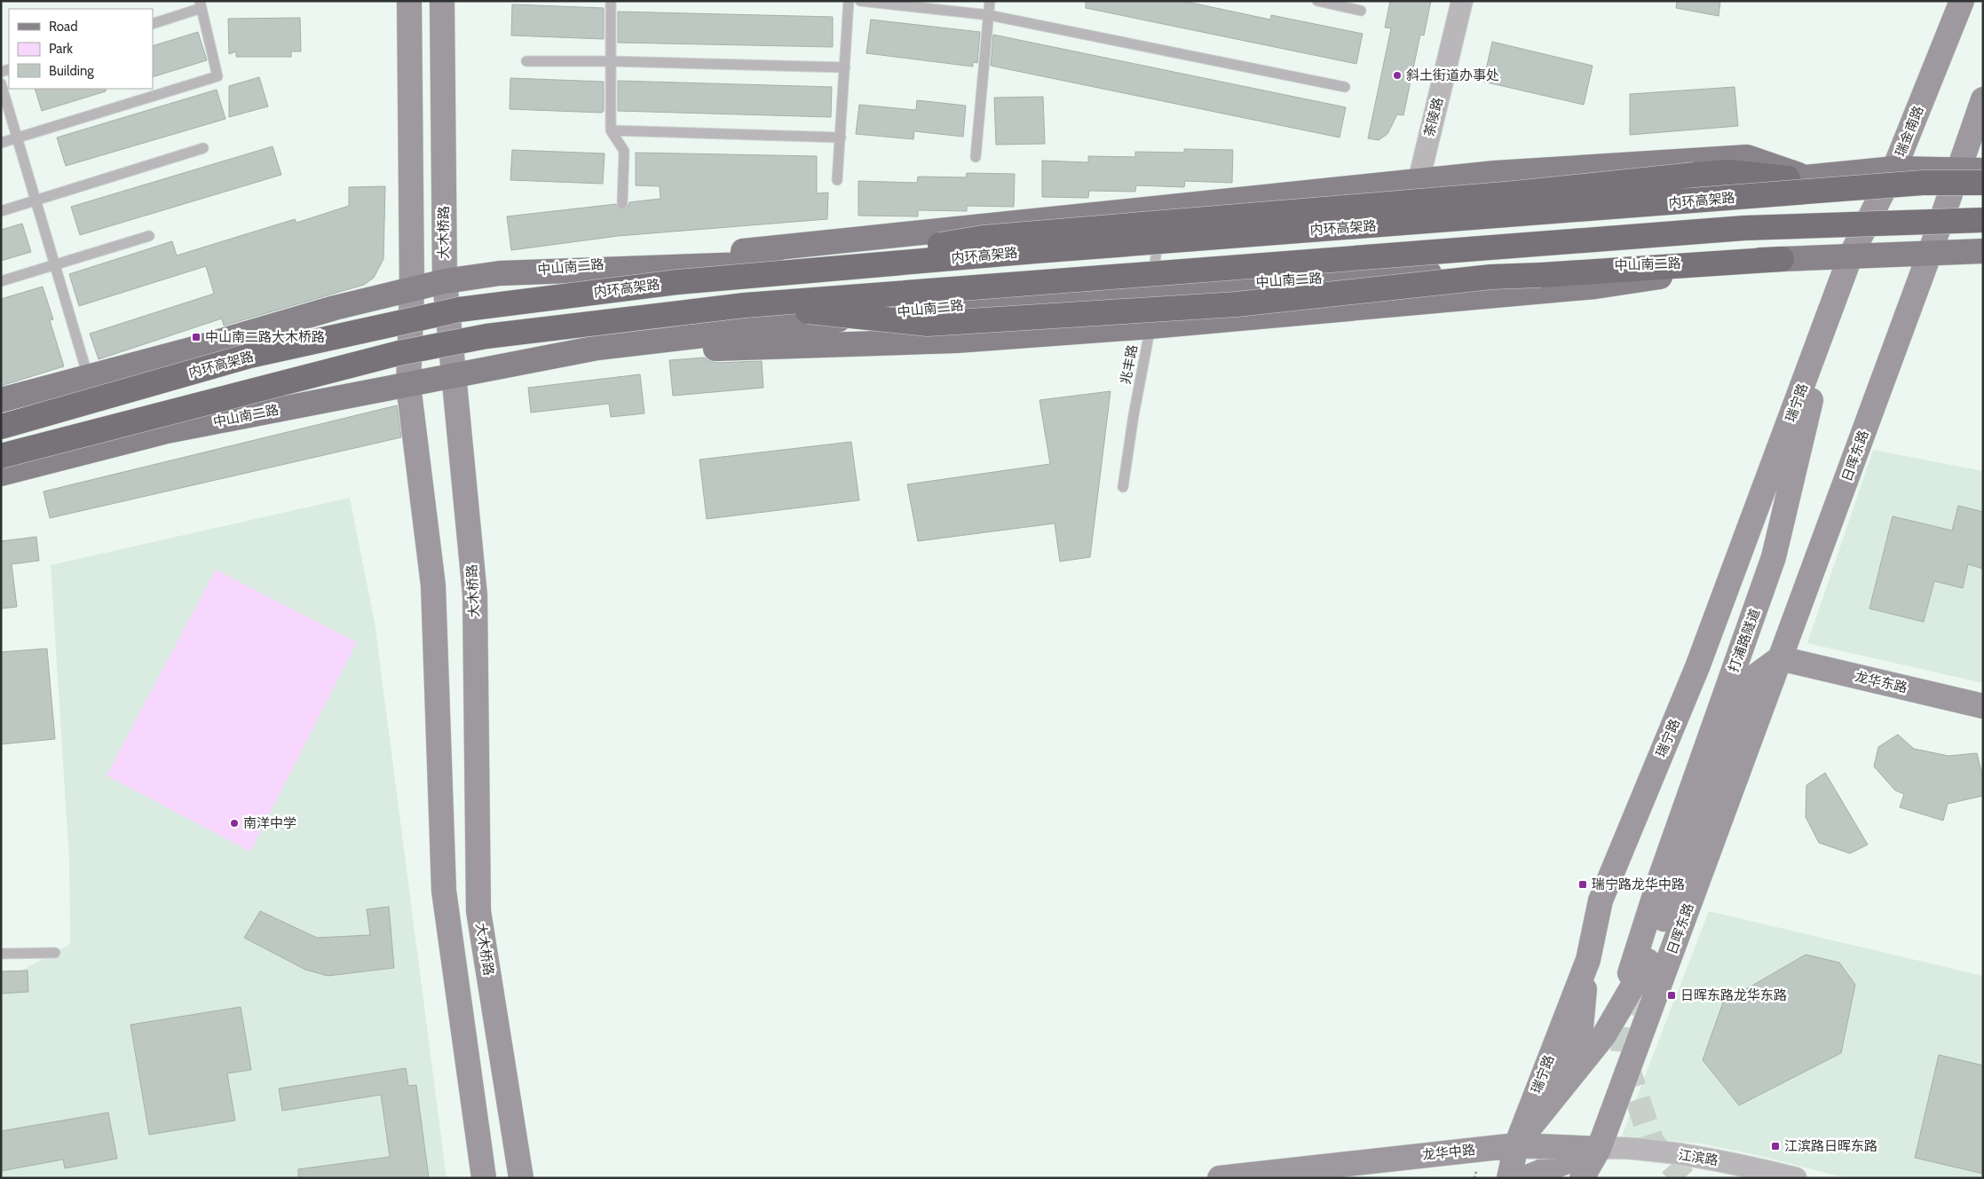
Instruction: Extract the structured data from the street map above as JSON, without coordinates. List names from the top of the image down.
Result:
{
  "streets": {
    "highway": ["内环高架路"],
    "main road": [
      "瑞金南路",
      "大木桥路",
      "中山南二路",
      "瑞宁路",
      "日晖东路",
      "打浦路隧道",
      "龙华东路",
      "龙华中路"
    ],
    "street": ["茶陵路", "江滨路"],
    "lane": ["兆丰路"]
  },
  "crossings": [
    ["茶陵路", "中山南二路"],
    ["瑞金南路", "中山南二路"],
    ["大木桥路", "中山南二路"],
    ["中山南二路", "兆丰路"],
    ["中山南二路", "日晖东路"],
    ["瑞宁路", "日晖东路"],
    ["瑞宁路", "打浦路隧道"],
    ["瑞宁路", "龙华中路"],
    ["日晖东路", "龙华东路"],
    ["日晖东路", "龙华中路"],
    ["日晖东路", "江滨路"],
    ["龙华中路", "江滨路"]
  ],
  "places": {
    "other": ["斜土街道办事处", "南洋中学"],
    "transit": [
      "中山南二路大木桥路",
      "瑞宁路龙华中路",
      "日晖东路龙华东路",
      "江滨路日晖东路"
    ]
  },
  "legend": ["Road", "Park", "Building"]
}
